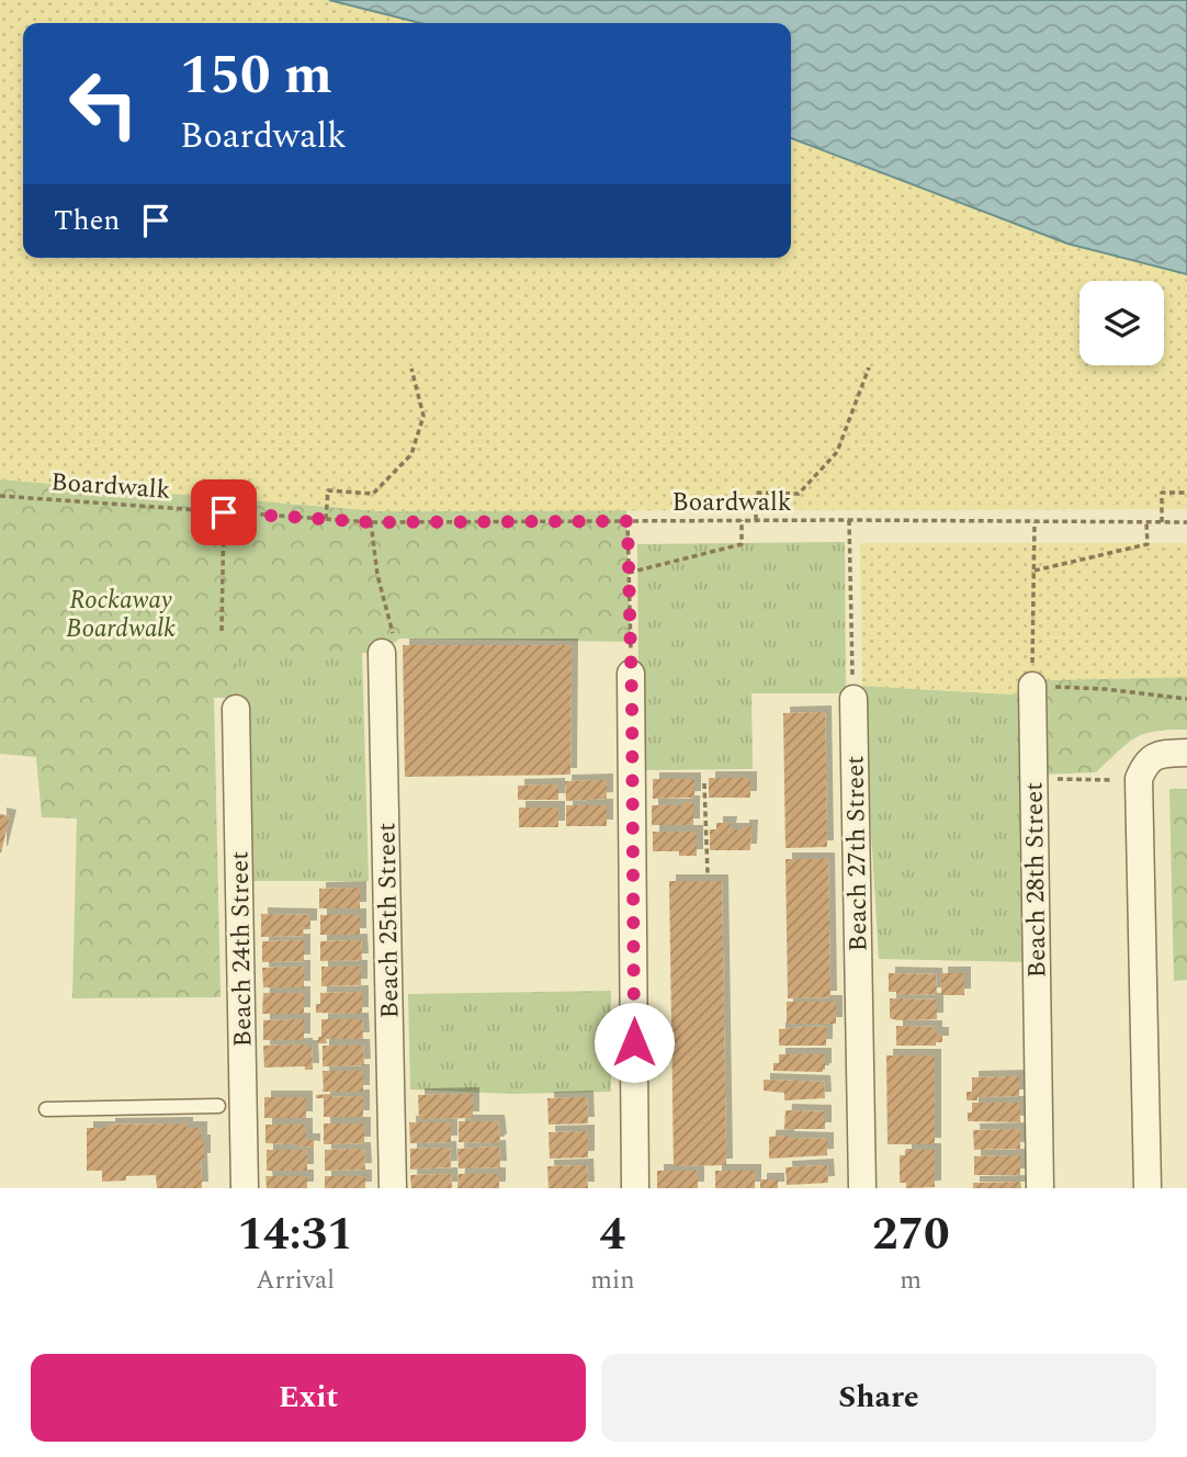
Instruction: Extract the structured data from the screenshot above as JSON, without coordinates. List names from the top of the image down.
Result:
{
  "streets": {
    "street": [
      "Beach 27th Street",
      "Beach 28th Street",
      "Beach 25th Street",
      "Beach 24th Street"
    ],
    "path": ["Boardwalk"]
  },
  "parks": ["Rockaway Boardwalk"],
  "page": {
    "turn": ["150 m", "Boardwalk"],
    "then": "Then",
    "eta": [
      "14:31",
      "Arrival",
      "4",
      "min",
      "270",
      "m"
    ],
    "buttons": ["Exit", "Share"]
  }
}
